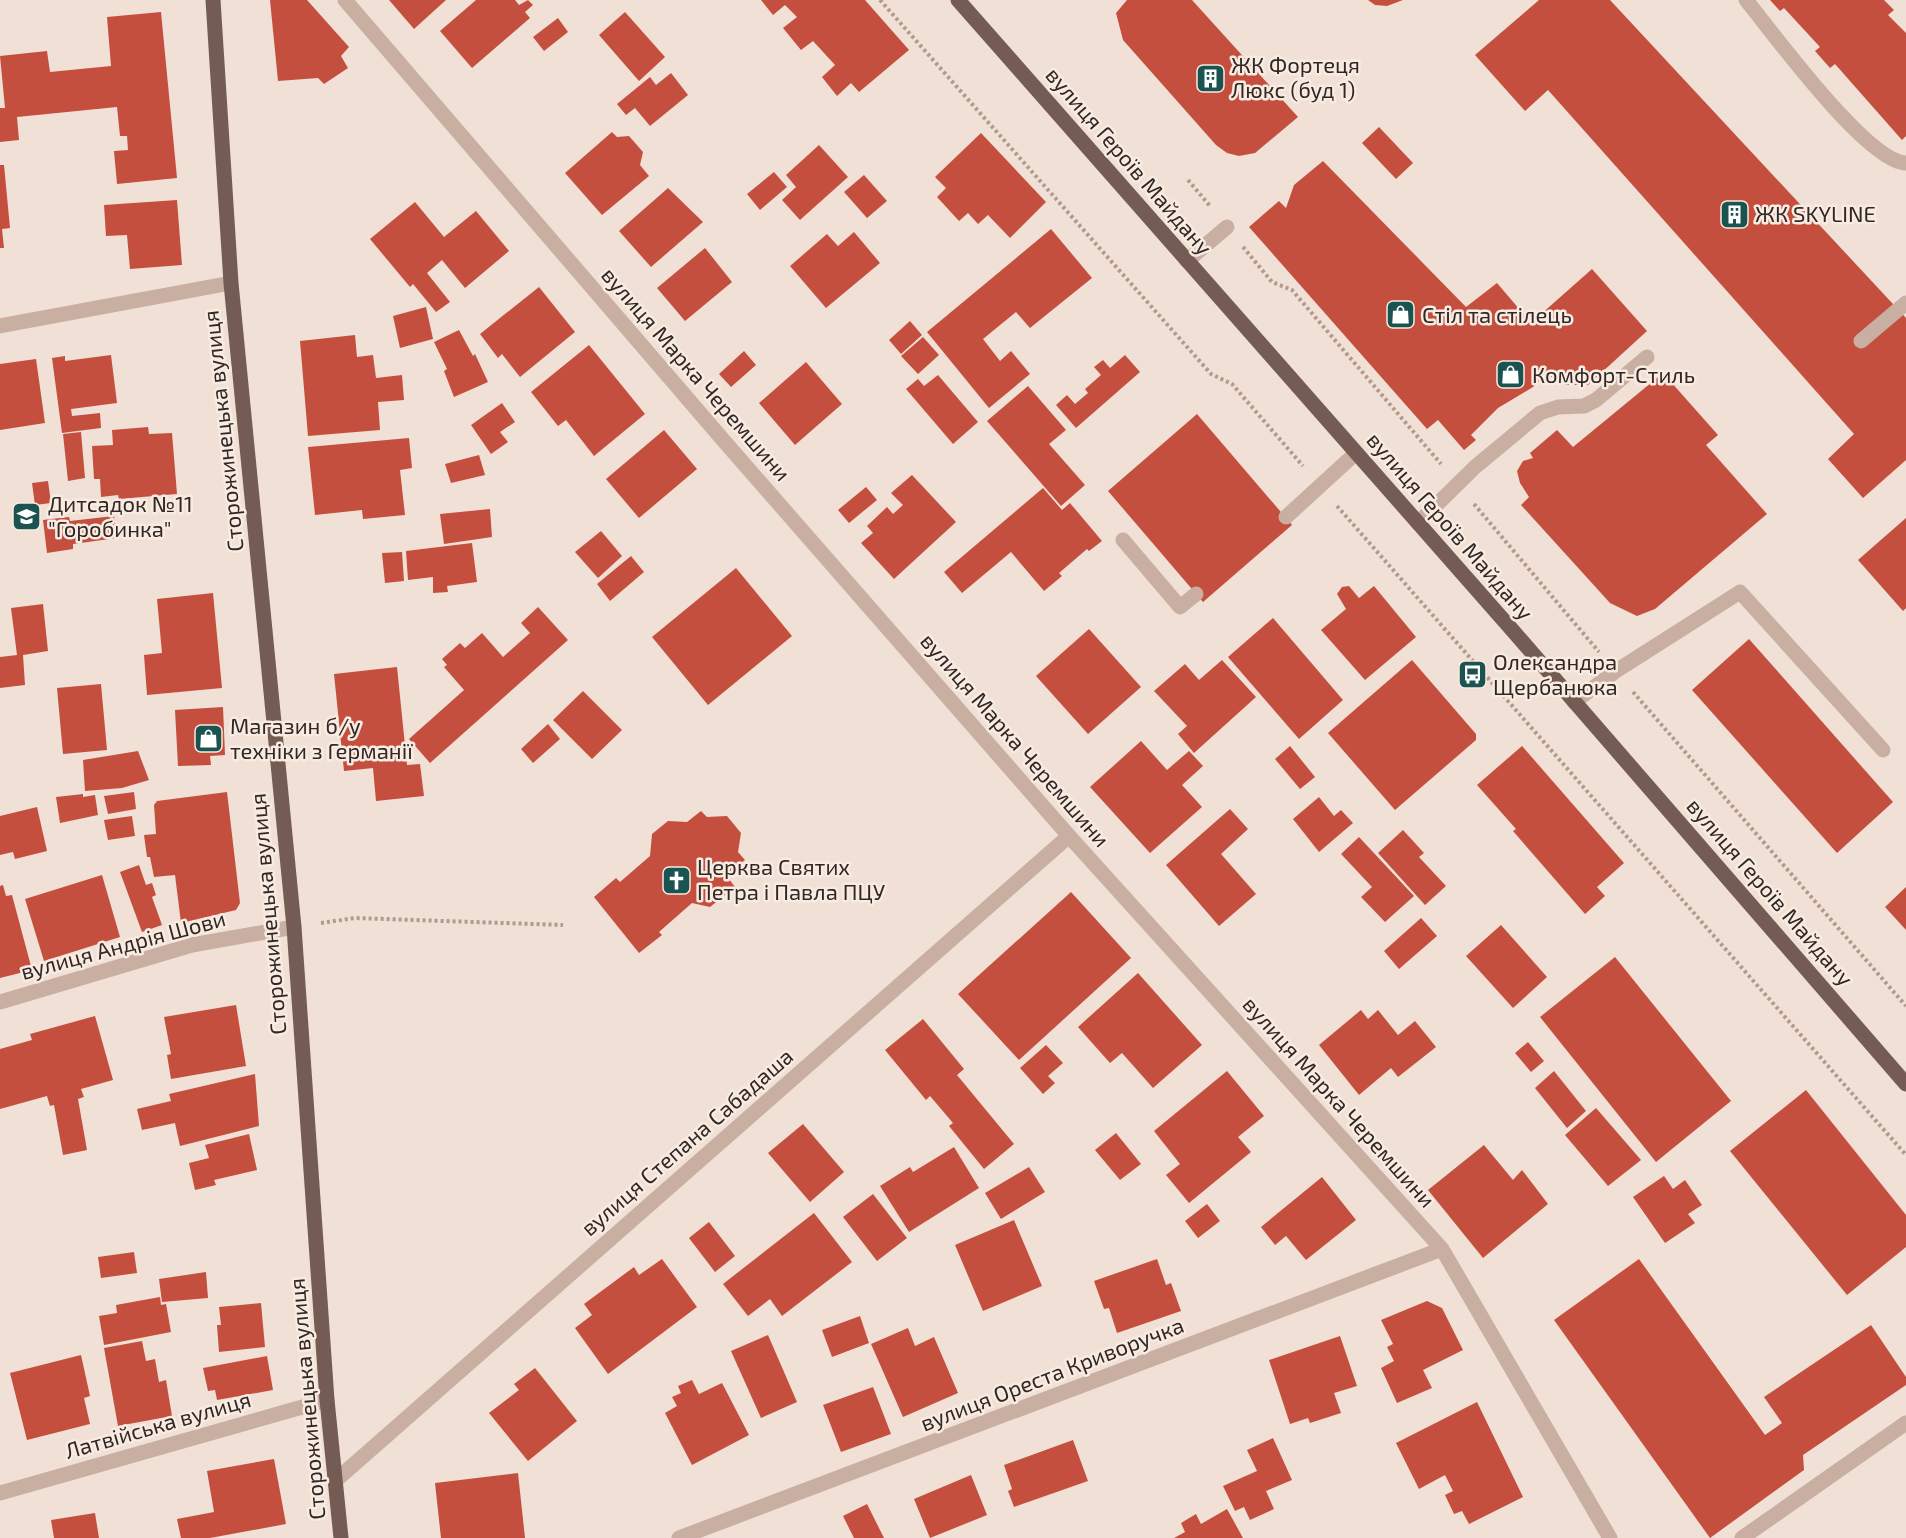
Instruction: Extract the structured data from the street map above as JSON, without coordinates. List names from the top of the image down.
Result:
{
  "streets": {
    "main road": ["вулиця Героїв Майдану", "Сторожинецька вулиця"],
    "street": [
      "вулиця Марка Черемшини",
      "вулиця Андрія Шови",
      "вулиця Степана Сабадаша",
      "вулиця Ореста Криворучка",
      "Латвійська вулиця"
    ]
  },
  "crossings": [
    ["вулиця Марка Черемшини", "вулиця Степана Сабадаша"],
    ["вулиця Марка Черемшини", "вулиця Ореста Криворучка"],
    ["Сторожинецька вулиця", "вулиця Андрія Шови"],
    ["Сторожинецька вулиця", "вулиця Степана Сабадаша"],
    ["Сторожинецька вулиця", "Латвійська вулиця"]
  ],
  "places": {
    "building": ["ЖК Фортеця Люкс (буд 1)", "ЖК SKYLINE"],
    "shop": ["Стіл та стілець", "Комфорт-Стиль", "Магазин б/у техніки з Германії"],
    "school or university": ["Дитсадок №11 \"Горобинка\""],
    "bus stop": ["Олександра Щербанюка"],
    "church": ["Церква Святих Петра і Павла ПЦУ"]
  }
}
